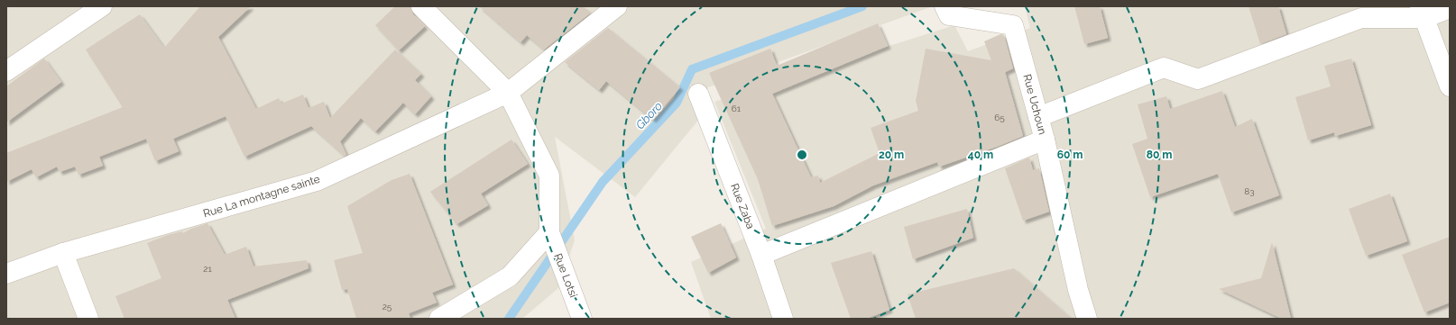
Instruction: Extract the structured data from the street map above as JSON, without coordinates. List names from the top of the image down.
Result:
{
  "streets": {
    "street": [
      "Rue Uchoun",
      "Rue La montagne sainte",
      "Rue Zaba",
      "Rue Lotsi"
    ]
  },
  "water": ["Gboro"],
  "house_numbers": [
    "61",
    "65",
    "83",
    "21",
    "25"
  ],
  "rings": [
    "20 m",
    "40 m",
    "60 m",
    "80 m"
  ]
}
